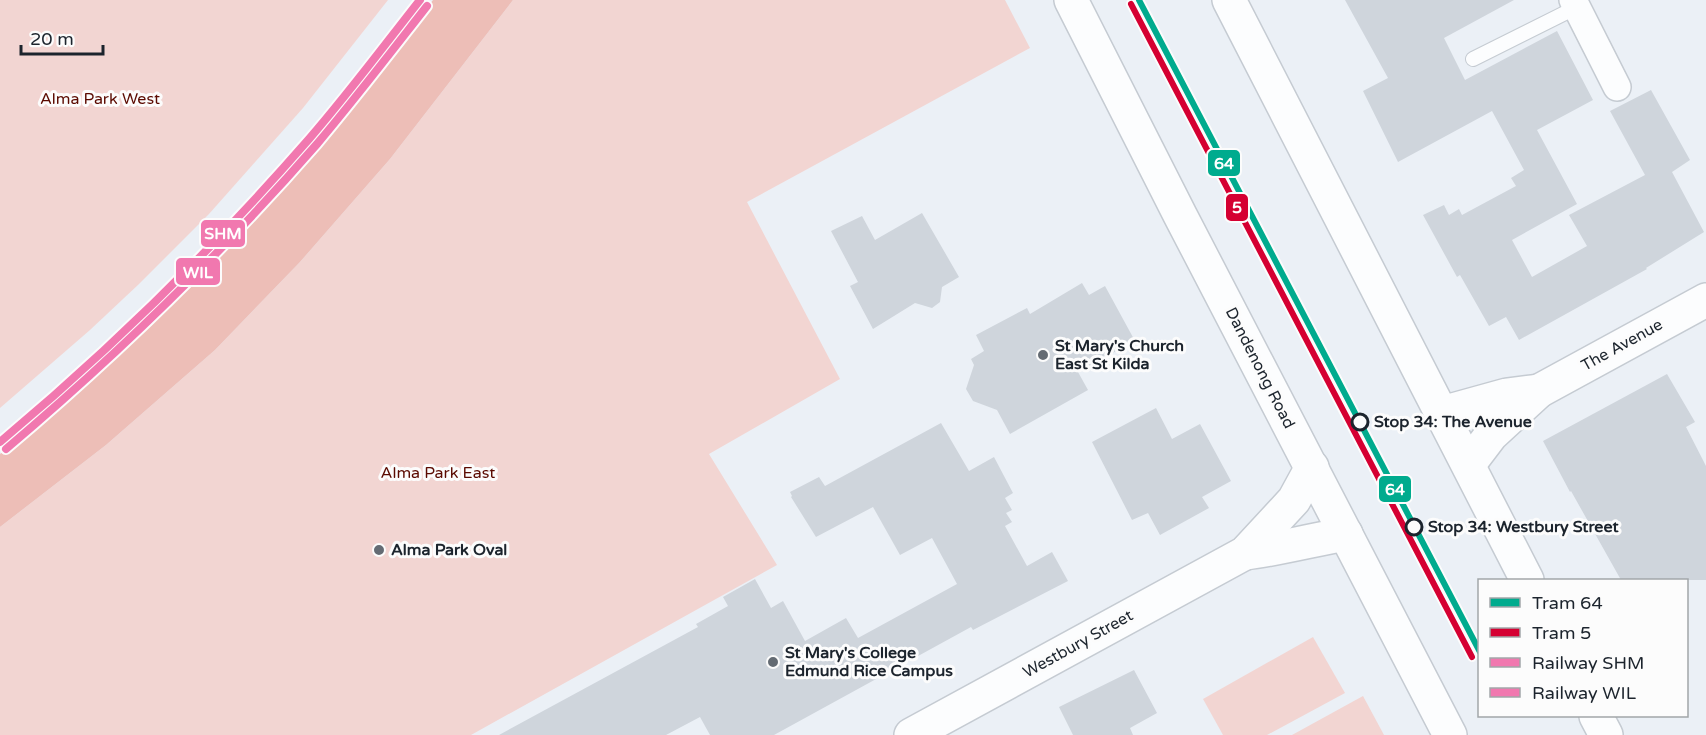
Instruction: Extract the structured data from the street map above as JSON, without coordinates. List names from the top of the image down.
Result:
{
  "streets": {
    "main road": ["The Avenue", "Dandenong Road", "Westbury Street"]
  },
  "crossings": [
    ["Dandenong Road", "Westbury Street"]
  ],
  "parks": ["Alma Park West", "Alma Park East"],
  "places": [
    "St Mary's Church East St Kilda",
    "Stop 34: The Avenue",
    "Stop 34: Westbury Street",
    "Alma Park Oval",
    "St Mary's College Edmund Rice Campus"
  ],
  "lines": [
    "tram line 64",
    "rail line SHM",
    "tram line 5",
    "rail line WIL"
  ],
  "legend": [
    "Tram 64",
    "Tram 5",
    "Railway SHM",
    "Railway WIL"
  ],
  "scale_bar": "20 m"
}
